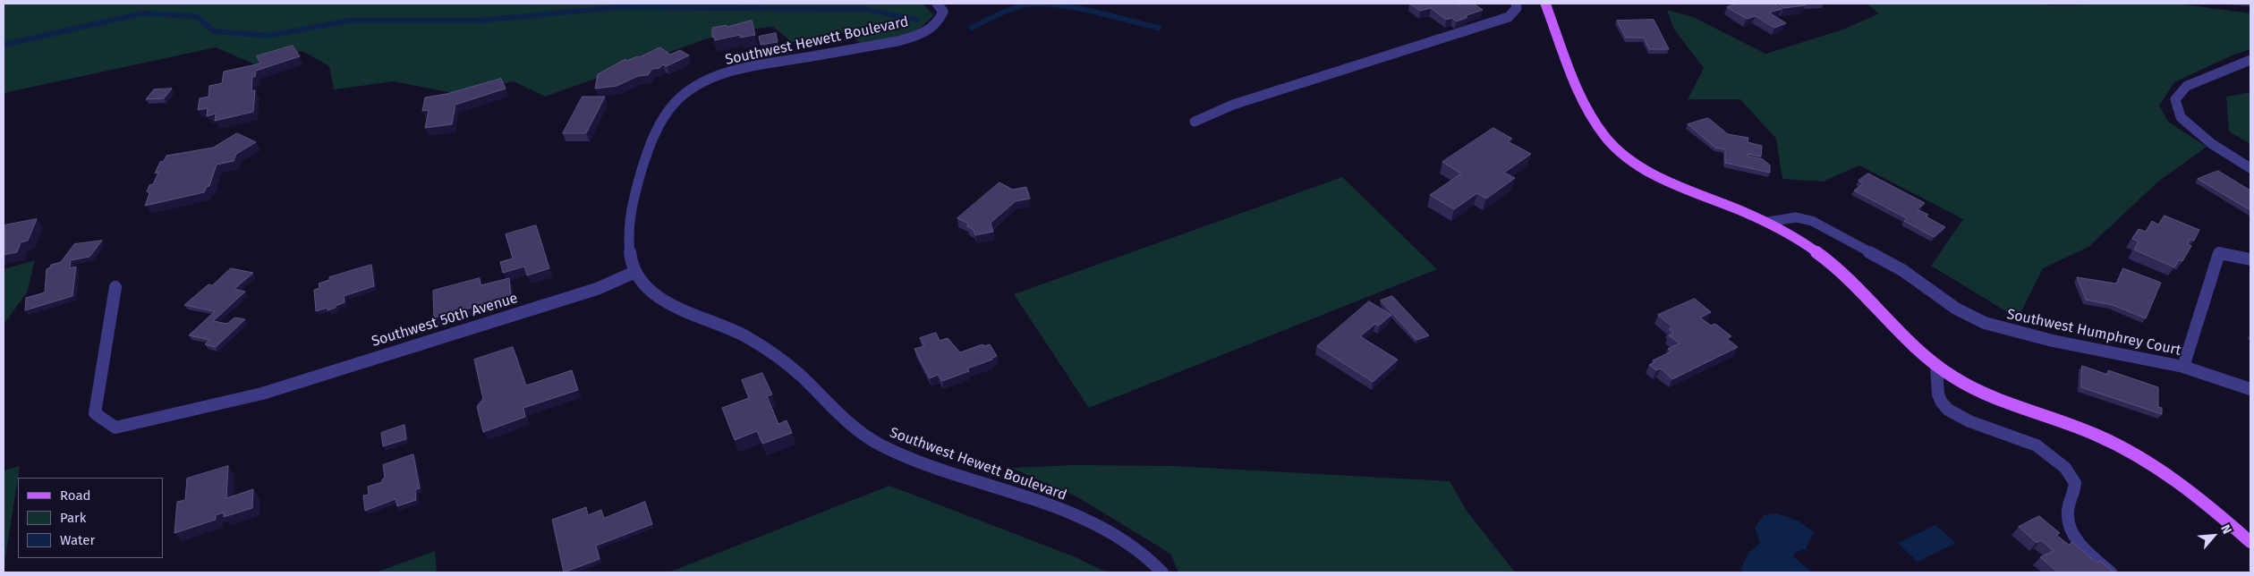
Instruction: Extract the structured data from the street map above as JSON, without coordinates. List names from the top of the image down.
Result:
{
  "streets": {
    "street": ["Southwest Hewett Boulevard", "Southwest 50th Avenue", "Southwest Humphrey Court"]
  },
  "crossings": [
    ["Southwest Hewett Boulevard", "Southwest 50th Avenue"]
  ],
  "legend": ["Road", "Park", "Water"],
  "north": "top right"
}
